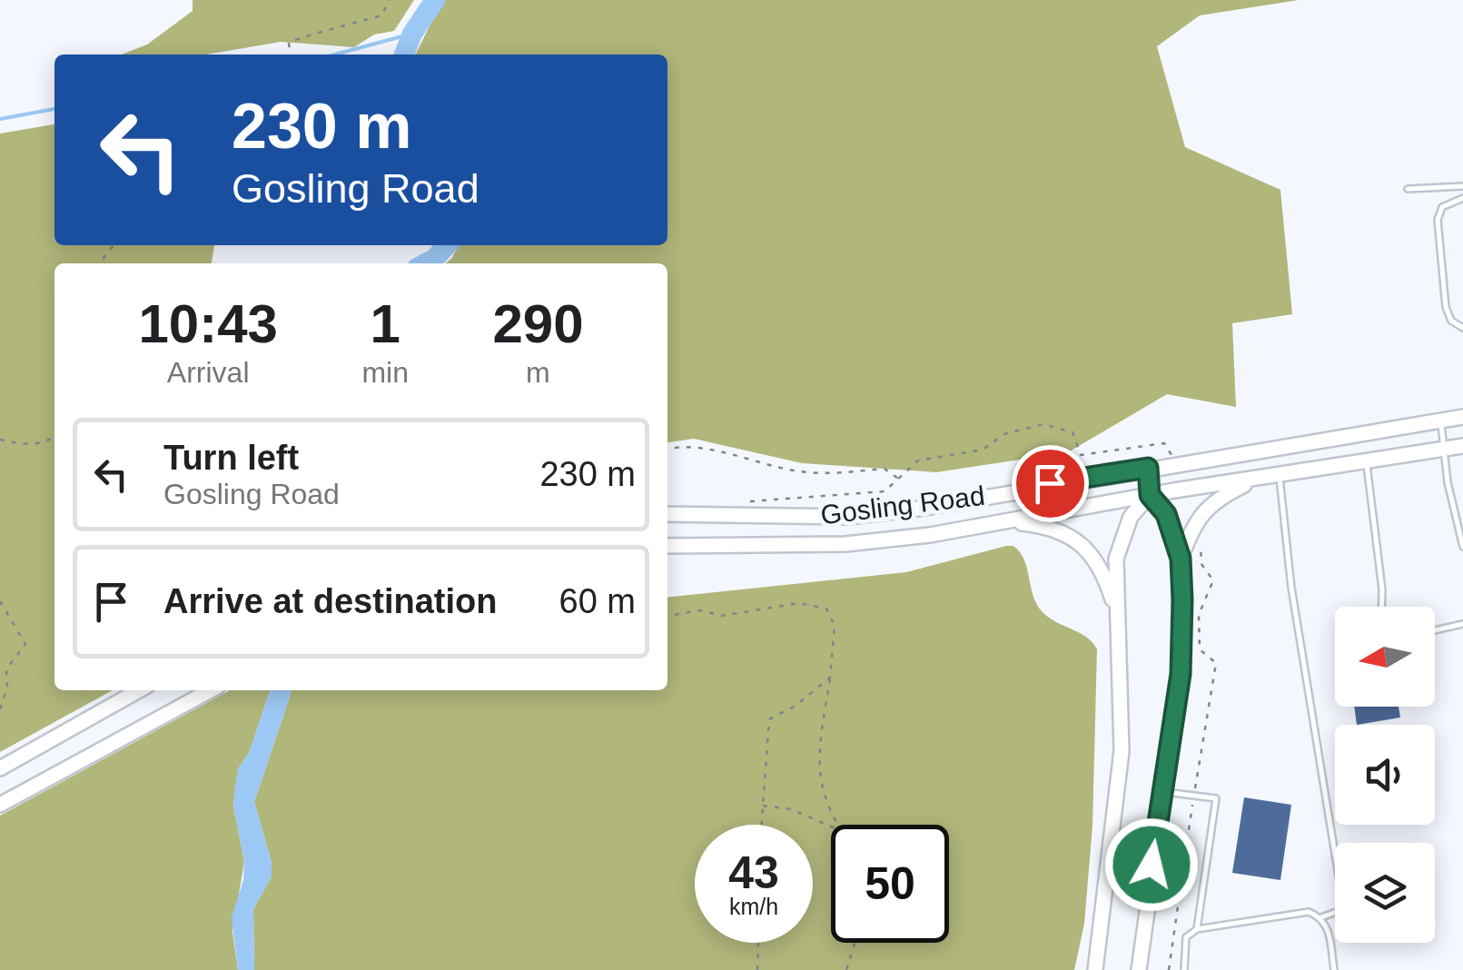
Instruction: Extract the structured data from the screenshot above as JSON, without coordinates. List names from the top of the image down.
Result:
{
  "streets": {
    "main road": ["Gosling Road"]
  },
  "north": "left",
  "page": {
    "turn": ["230 m", "Gosling Road"],
    "eta": [
      "10:43",
      "Arrival",
      "1",
      "min",
      "290",
      "m"
    ],
    "list": [
      {
        "name": "Turn left",
        "note": "Gosling Road",
        "value": "230 m"
      },
      {
        "name": "Arrive at destination",
        "value": "60 m"
      }
    ],
    "speed": "43 km/h",
    "limit": "50"
  }
}
